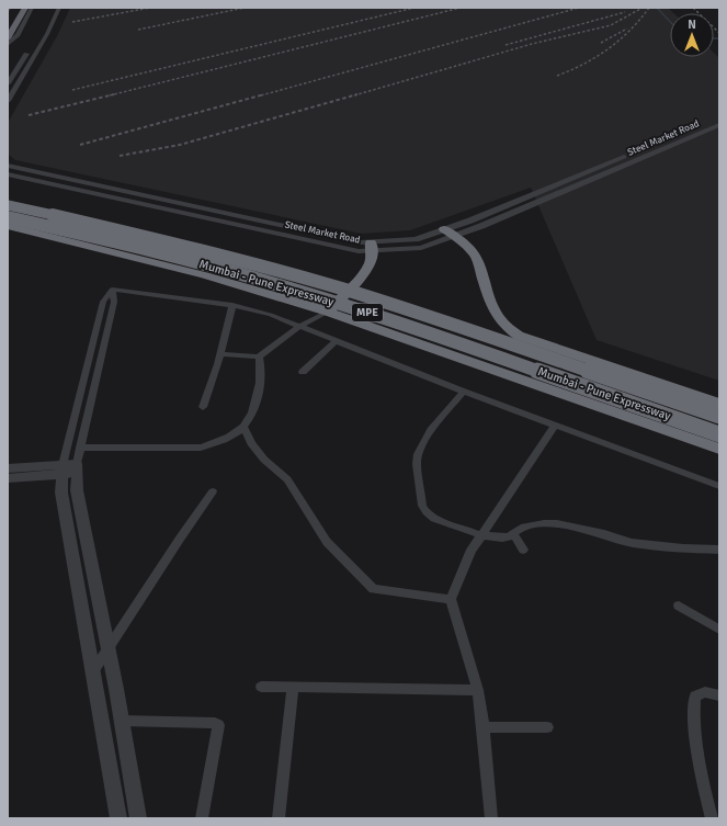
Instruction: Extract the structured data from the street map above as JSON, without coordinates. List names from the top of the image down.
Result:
{
  "streets": {
    "highway": ["Mumbai - Pune Expressway", "MPE"],
    "street": ["Steel Market Road"]
  },
  "north": "top"
}
